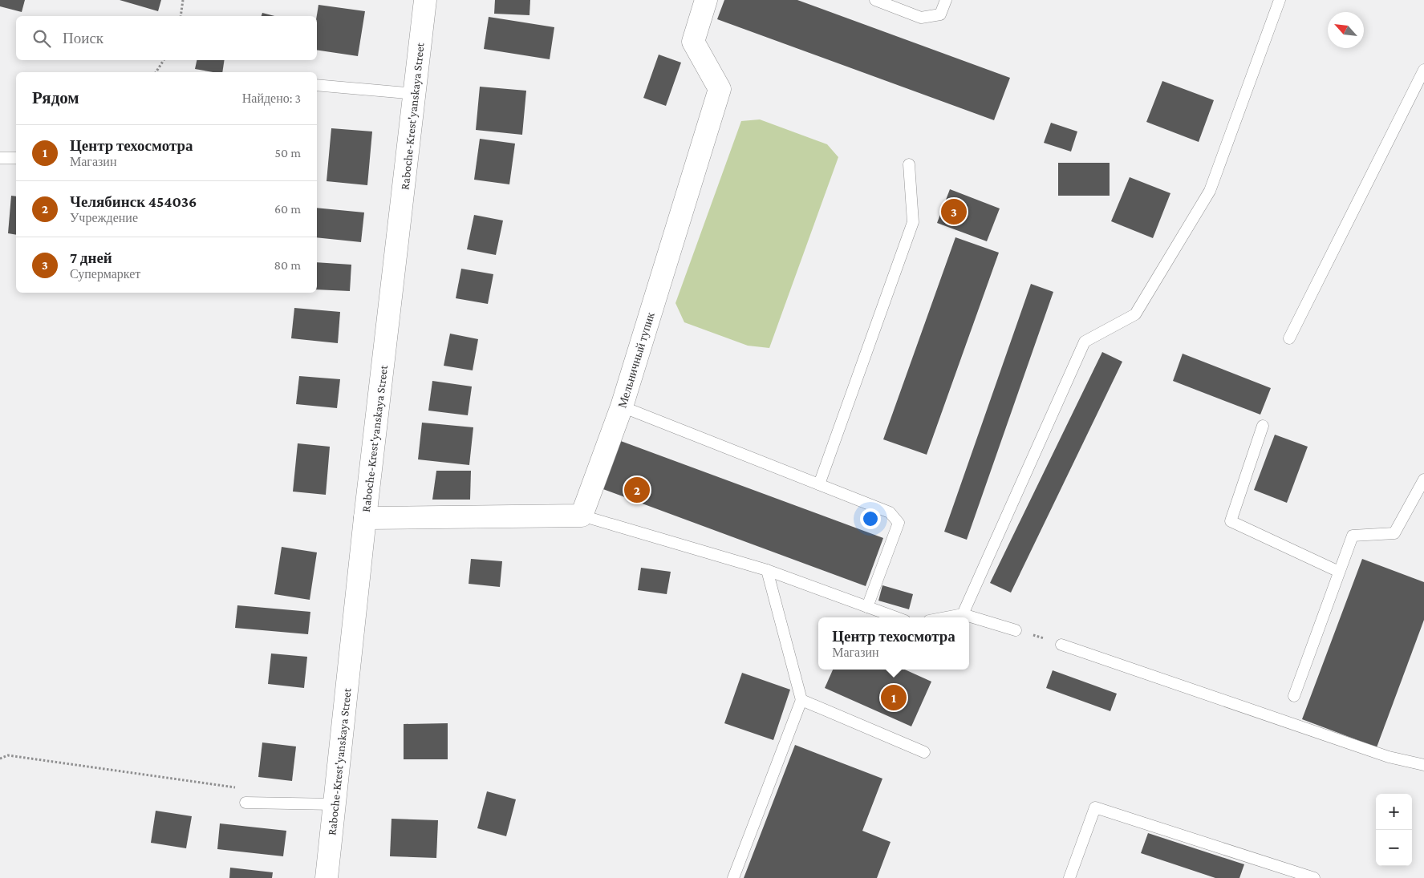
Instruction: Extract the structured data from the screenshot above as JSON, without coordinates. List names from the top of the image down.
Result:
{
  "streets": {
    "street": ["Raboche-Krest'yanskaya Street", "Мельничный тупик"]
  },
  "north": "top left",
  "page": {
    "search": "Поиск",
    "heading": ["Рядом", "Найдено: 3"],
    "list": [
      {
        "mark": "1",
        "name": "Центр техосмотра",
        "note": "Магазин",
        "value": "50 m"
      },
      {
        "mark": "2",
        "name": "Челябинск 454036",
        "note": "Учреждение",
        "value": "60 m"
      },
      {
        "mark": "3",
        "name": "7 дней",
        "note": "Супермаркет",
        "value": "80 m"
      }
    ],
    "pins": ["3", "2", "1"],
    "popup": ["Центр техосмотра", "Магазин"],
    "map_buttons": ["+", "−"]
  }
}
